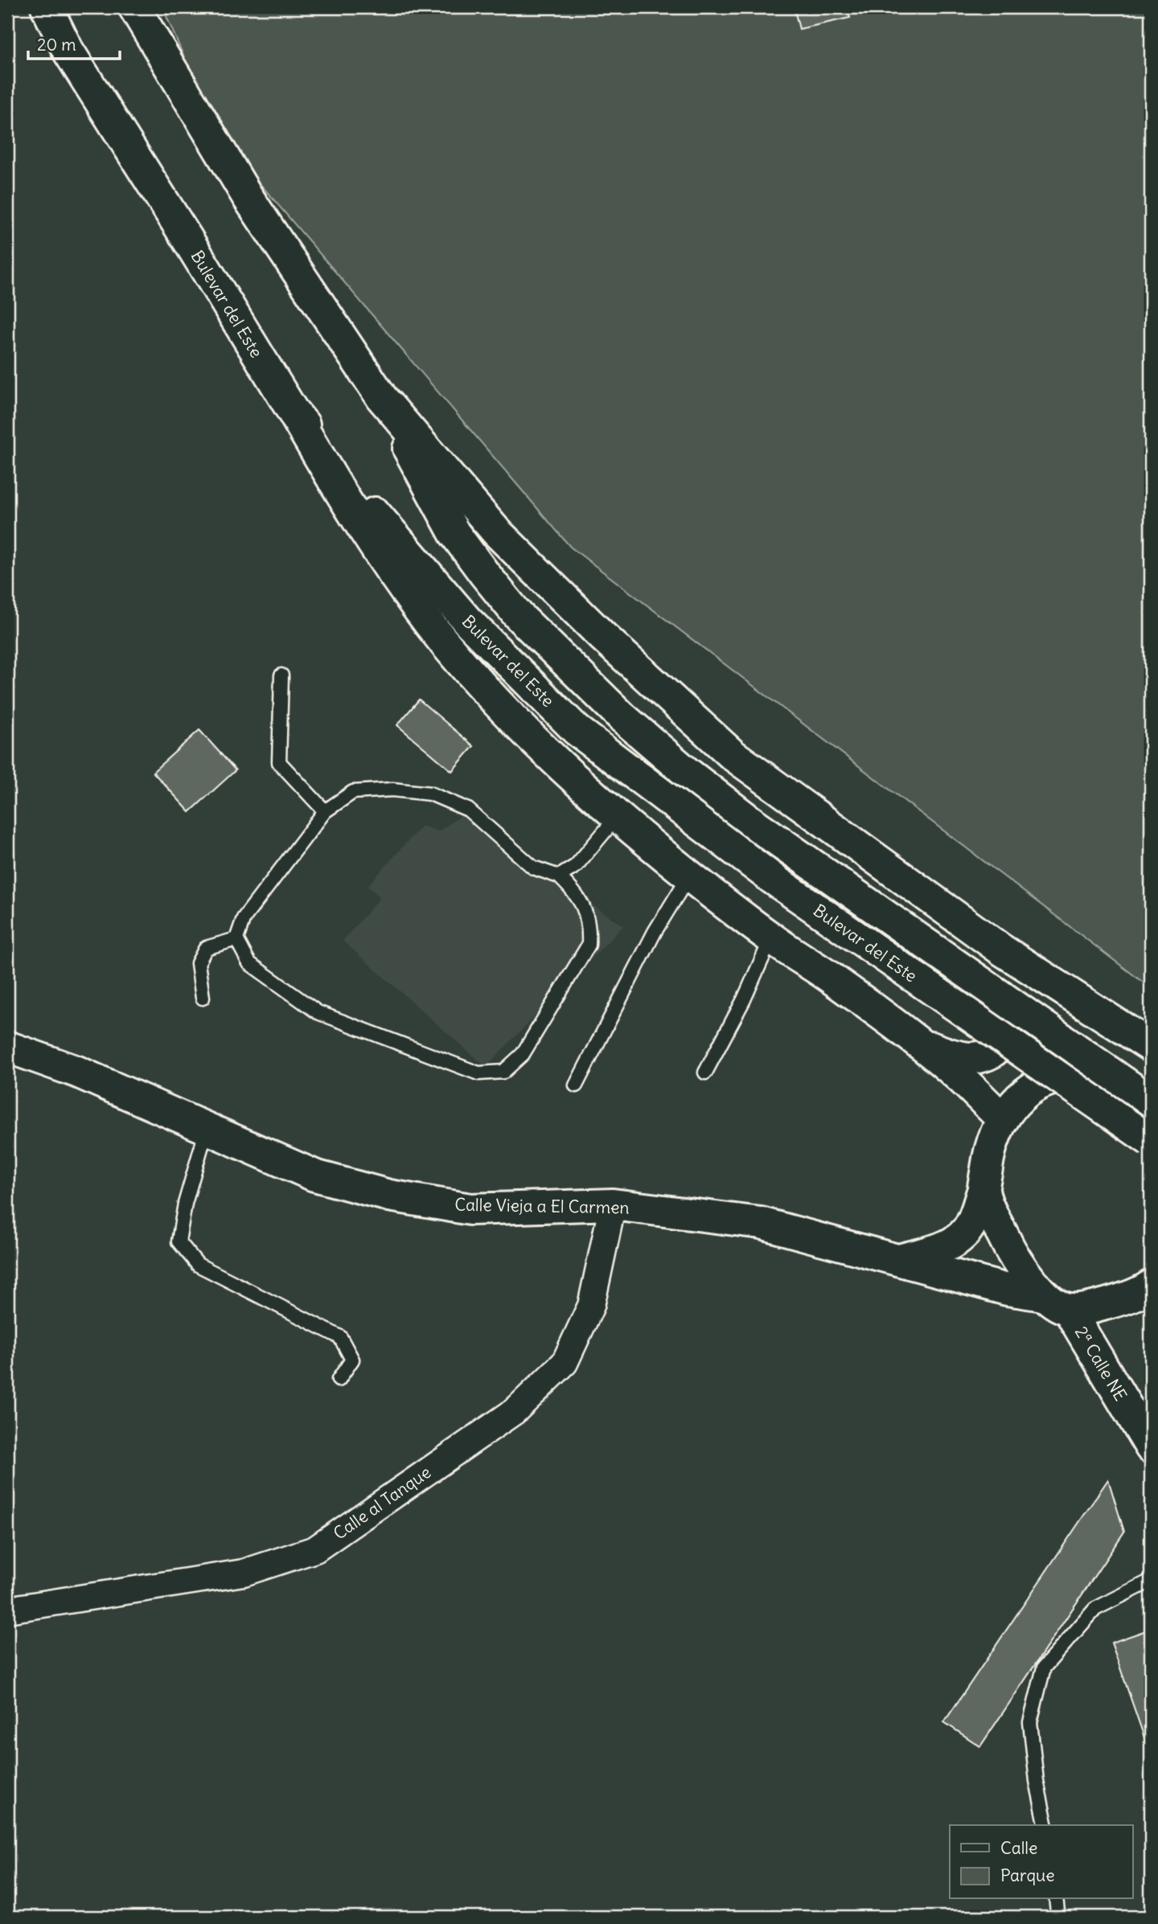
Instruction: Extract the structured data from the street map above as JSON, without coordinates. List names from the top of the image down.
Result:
{
  "streets": {
    "main road": ["Bulevar del Este", "Calle Vieja a El Carmen", "2ª Calle NE"],
    "street": ["Calle al Tanque"]
  },
  "crossings": [
    ["Calle Vieja a El Carmen", "2ª Calle NE"],
    ["Calle Vieja a El Carmen", "Calle al Tanque"]
  ],
  "legend": ["Calle", "Parque"],
  "scale_bar": "20 m"
}
